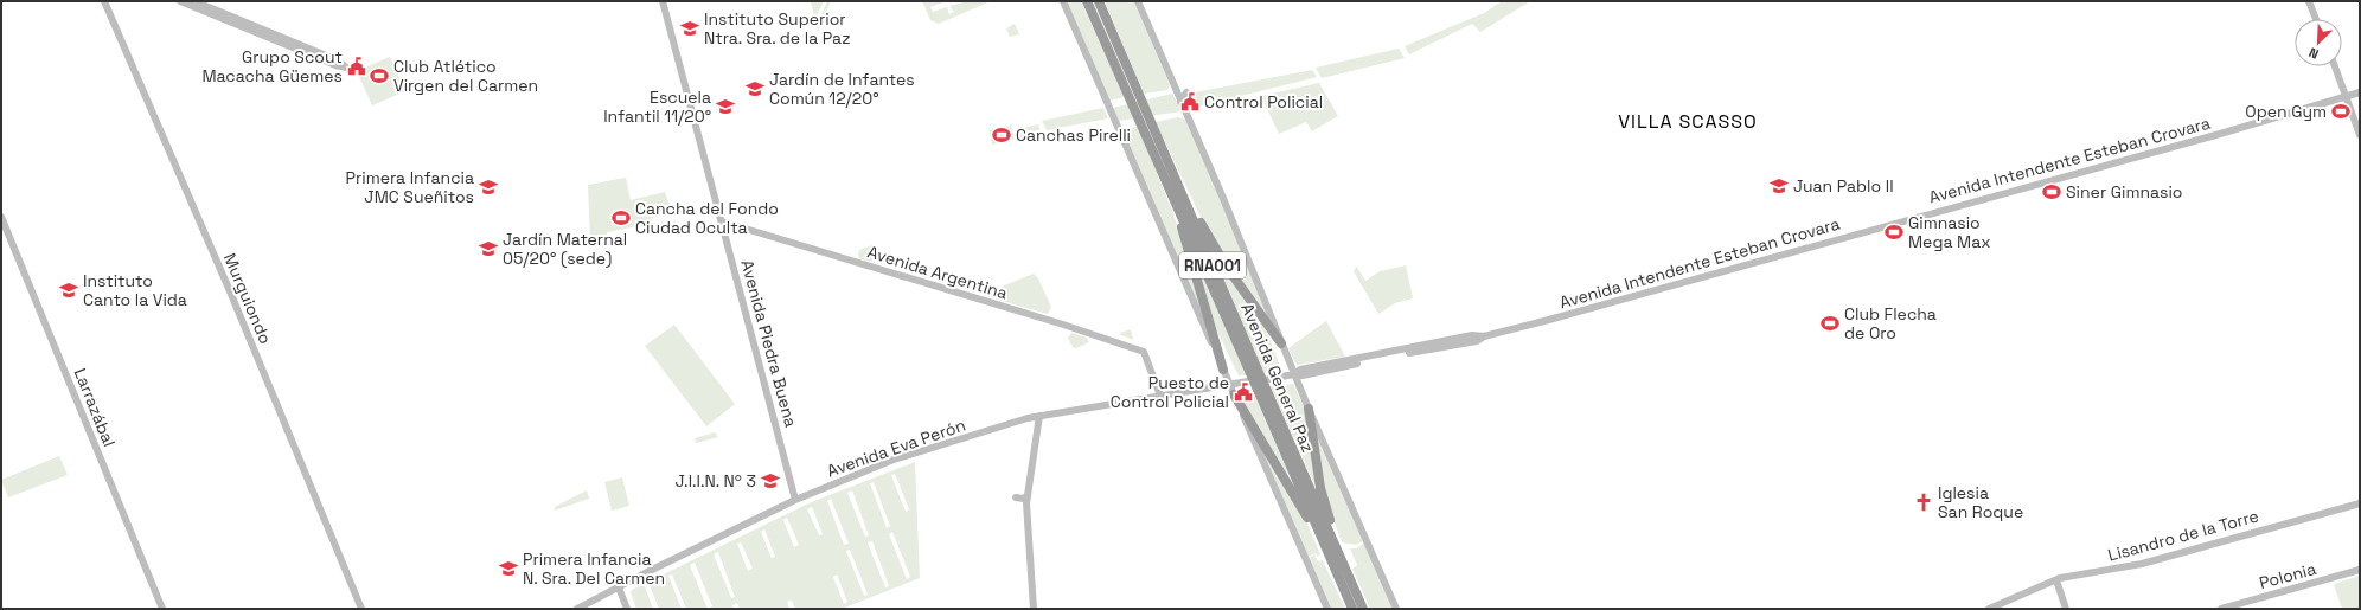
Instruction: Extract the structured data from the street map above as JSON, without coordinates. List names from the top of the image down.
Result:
{
  "streets": {
    "highway": ["RNA001", "Avenida General Paz"],
    "street": [
      "Avenida Intendente Esteban Crovara",
      "Avenida Argentina",
      "Murguiondo",
      "Avenida Piedra Buena",
      "Larrazábal",
      "Avenida Eva Perón",
      "Lisandro de la Torre",
      "Polonia"
    ]
  },
  "crossings": [
    ["Avenida Intendente Esteban Crovara", "Avenida General Paz"],
    ["Avenida Argentina", "Avenida Piedra Buena"],
    ["Avenida Argentina", "Avenida Eva Perón"],
    ["Avenida Piedra Buena", "Avenida Eva Perón"]
  ],
  "districts": ["VILLA SCASSO"],
  "places": {
    "school or university": [
      "Instituto Superior Ntra. Sra. de la Paz",
      "Jardín de Infantes Común 12/20°",
      "Escuela Infantil 11/20°",
      "Juan Pablo II",
      "Primera Infancia JMC Sueñitos",
      "Jardín Maternal 05/20° (sede)",
      "Instituto Canto la Vida",
      "J.I.I.N. Nº 3",
      "Primera Infancia N. Sra. Del Carmen"
    ],
    "public building": ["Grupo Scout Macacha Güemes", "Control Policial", "Puesto de Control Policial"],
    "sports": [
      "Club Atlético Virgen del Carmen",
      "Open Gym",
      "Canchas Pirelli",
      "Siner Gimnasio",
      "Cancha del Fondo Ciudad Oculta",
      "Gimnasio Mega Max",
      "Club Flecha de Oro"
    ],
    "church": ["Iglesia San Roque"]
  },
  "north": "bottom left"
}
